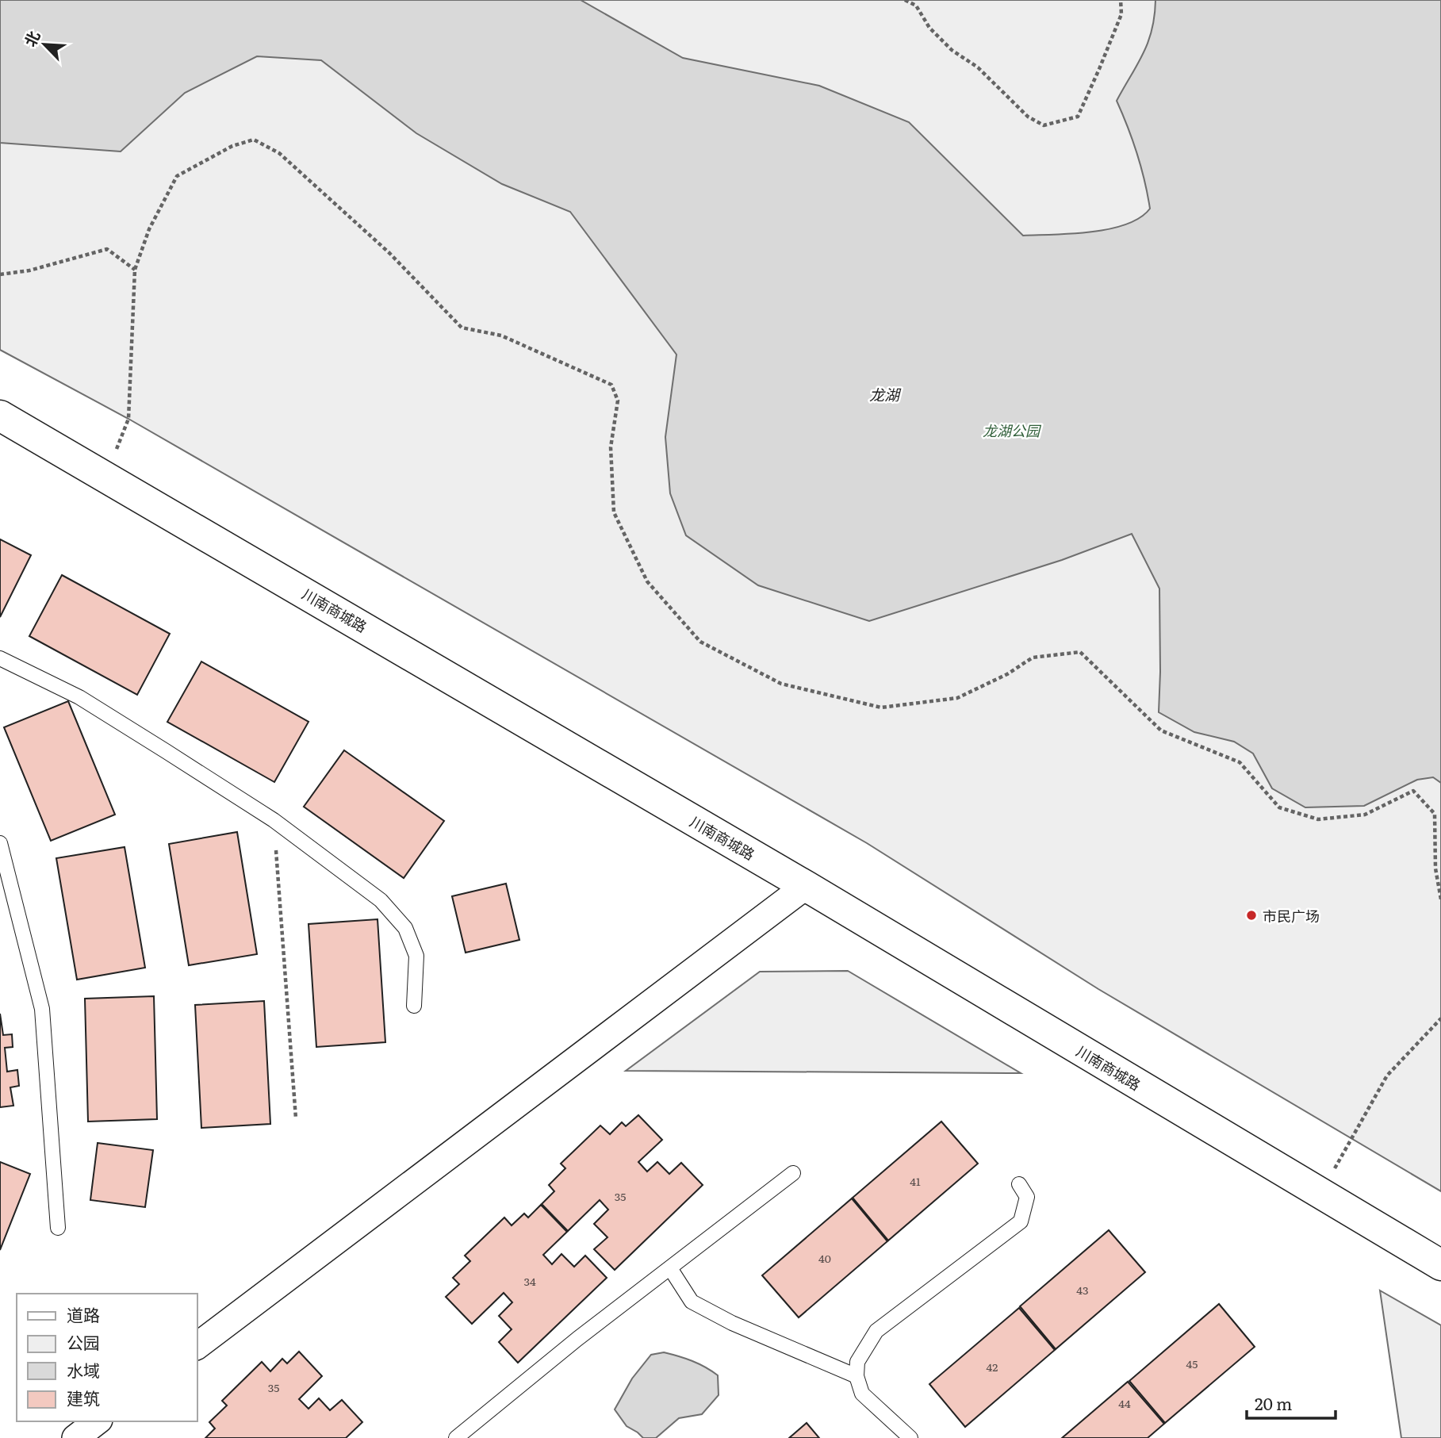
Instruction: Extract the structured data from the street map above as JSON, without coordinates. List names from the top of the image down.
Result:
{
  "streets": {
    "street": ["川南商城路"]
  },
  "water": ["龙湖"],
  "parks": ["龙湖公园"],
  "places": ["市民广场"],
  "house_numbers": [
    "41",
    "35",
    "40",
    "34",
    "43",
    "45",
    "42",
    "35",
    "44"
  ],
  "legend": [
    "道路",
    "公园",
    "水域",
    "建筑"
  ],
  "scale_bar": "20 m",
  "north": "top left"
}
